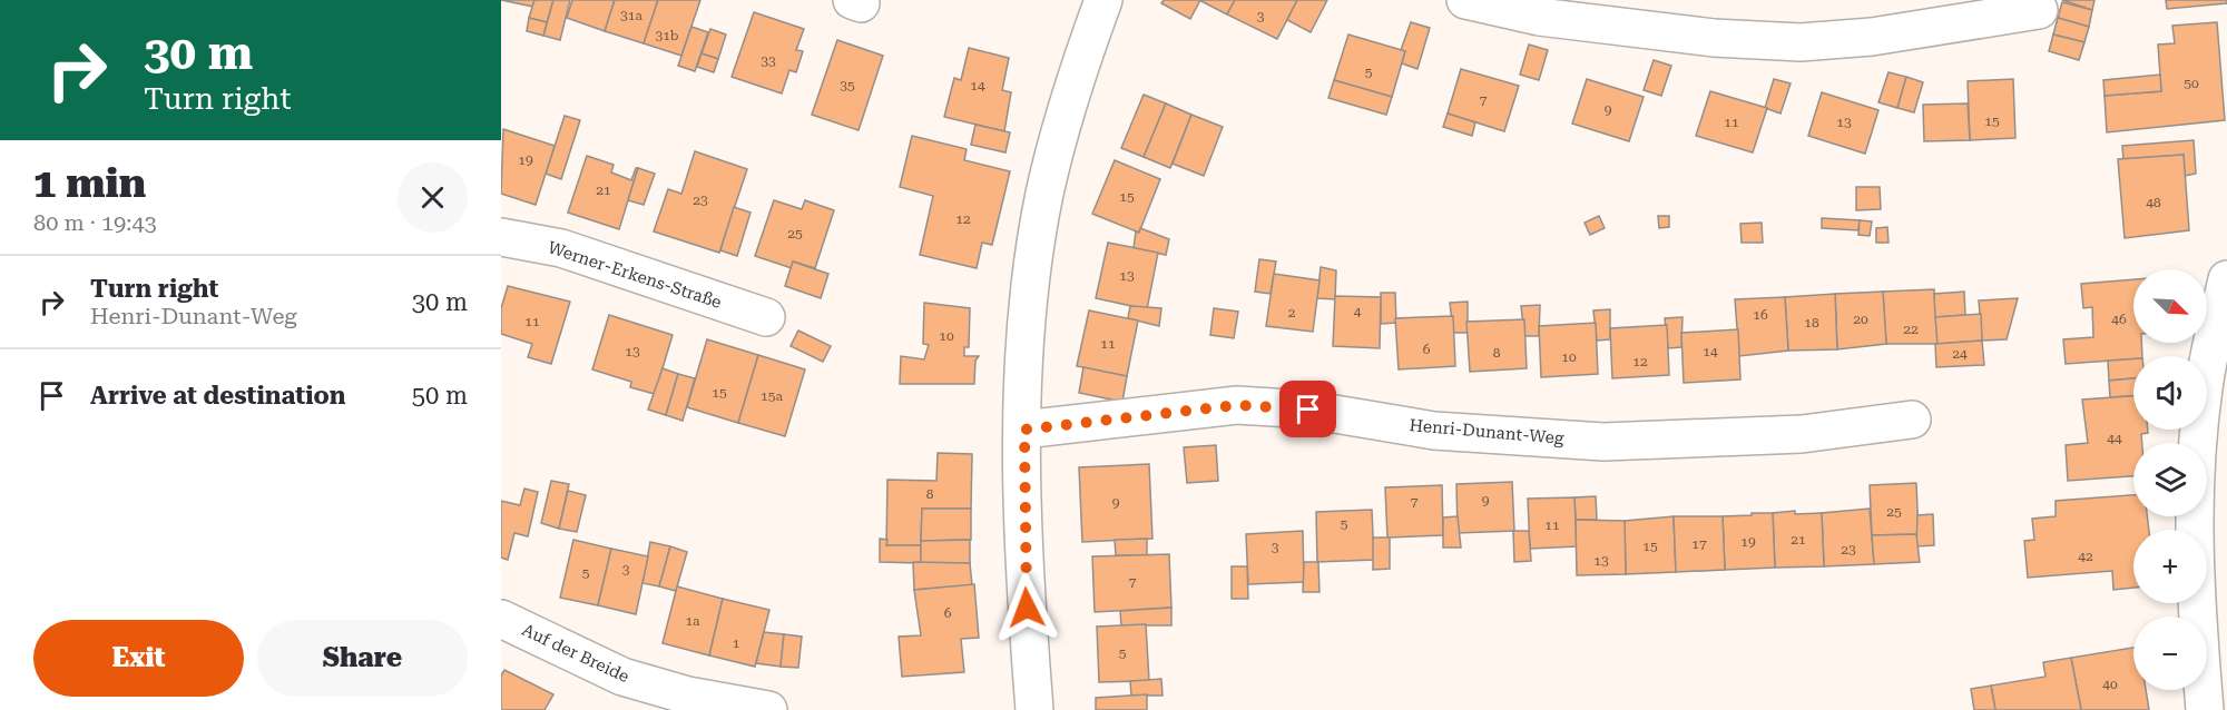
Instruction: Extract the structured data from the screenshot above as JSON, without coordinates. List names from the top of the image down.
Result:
{
  "streets": {
    "street": ["Werner-Erkens-Straße", "Henri-Dunant-Weg", "Auf der Breide"]
  },
  "house_numbers": [
    "31a",
    "3",
    "31b",
    "33",
    "5",
    "50",
    "35",
    "14",
    "7",
    "9",
    "15",
    "11",
    "13",
    "19",
    "21",
    "15",
    "23",
    "48",
    "12",
    "25",
    "13",
    "4",
    "2",
    "16",
    "20",
    "46",
    "11",
    "18",
    "22",
    "10",
    "11",
    "6",
    "13",
    "14",
    "8",
    "24",
    "10",
    "12",
    "15",
    "15a",
    "44",
    "8",
    "9",
    "7",
    "9",
    "25",
    "5",
    "11",
    "21",
    "19",
    "17",
    "15",
    "3",
    "23",
    "42",
    "13",
    "3",
    "5",
    "7",
    "6",
    "1a",
    "1",
    "5",
    "40"
  ],
  "north": "bottom right",
  "page": {
    "turn": ["30 m", "Turn right"],
    "heading": ["1 min", "80 m · 19:43"],
    "list": [
      {
        "name": "Turn right",
        "note": "Henri-Dunant-Weg",
        "value": "30 m"
      },
      {
        "name": "Arrive at destination",
        "value": "50 m"
      }
    ],
    "map_buttons": ["+", "−"],
    "buttons": ["Exit", "Share"]
  }
}
